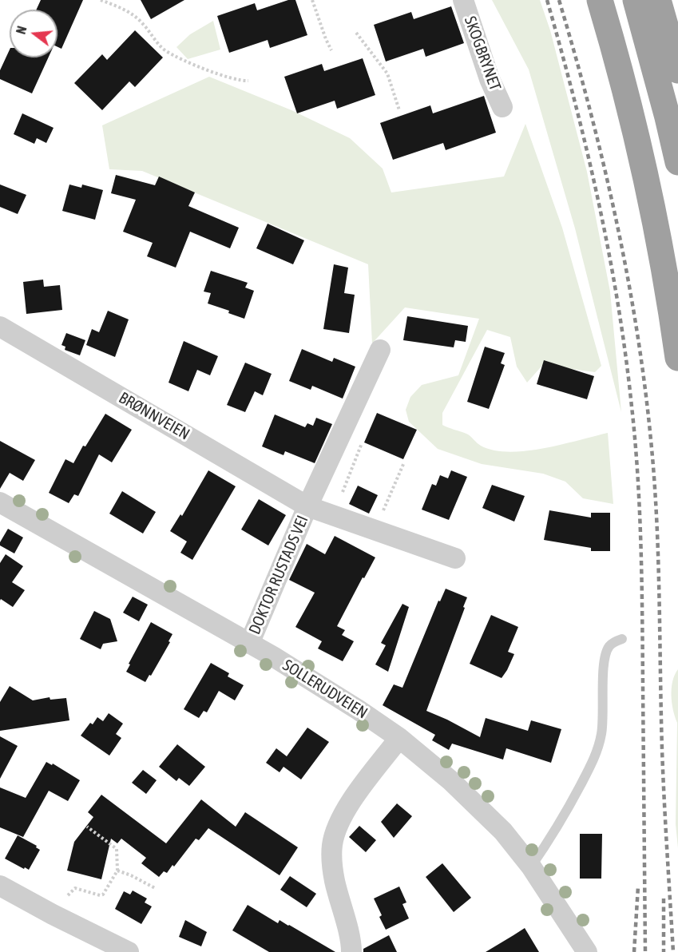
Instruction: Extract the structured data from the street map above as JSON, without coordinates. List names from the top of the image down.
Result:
{
  "streets": {
    "street": [
      "SKOGBRYNET",
      "BRØNNVEIEN",
      "DOKTOR RUSTADS VEI",
      "SOLLERUDVEIEN"
    ]
  },
  "crossings": [
    ["BRØNNVEIEN", "DOKTOR RUSTADS VEI"],
    ["DOKTOR RUSTADS VEI", "SOLLERUDVEIEN"]
  ],
  "north": "left"
}
